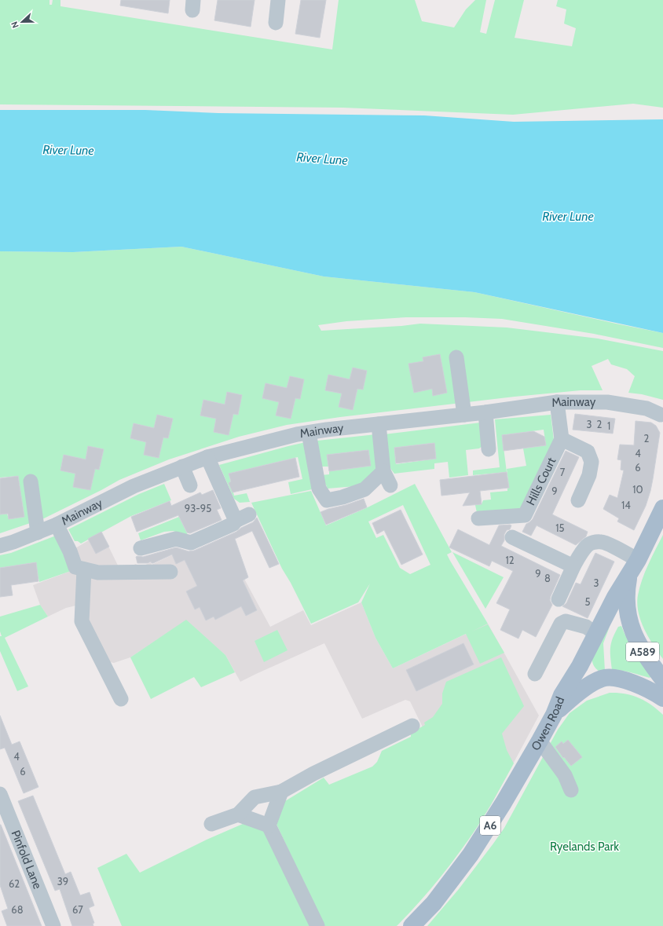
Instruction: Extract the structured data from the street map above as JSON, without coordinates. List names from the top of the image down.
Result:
{
  "streets": {
    "main road": ["A589", "Owen Road", "A6"],
    "street": ["Mainway", "Hills Court", "Pinfold Lane"]
  },
  "crossings": [
    ["A589", "Owen Road"]
  ],
  "water": ["River Lune"],
  "parks": ["Ryelands Park"],
  "house_numbers": [
    "3",
    "2",
    "1",
    "2",
    "4",
    "6",
    "7",
    "10",
    "9",
    "14",
    "93-95",
    "15",
    "12",
    "9",
    "8",
    "3",
    "5",
    "4",
    "6",
    "39",
    "62",
    "68",
    "67"
  ],
  "north": "left"
}
